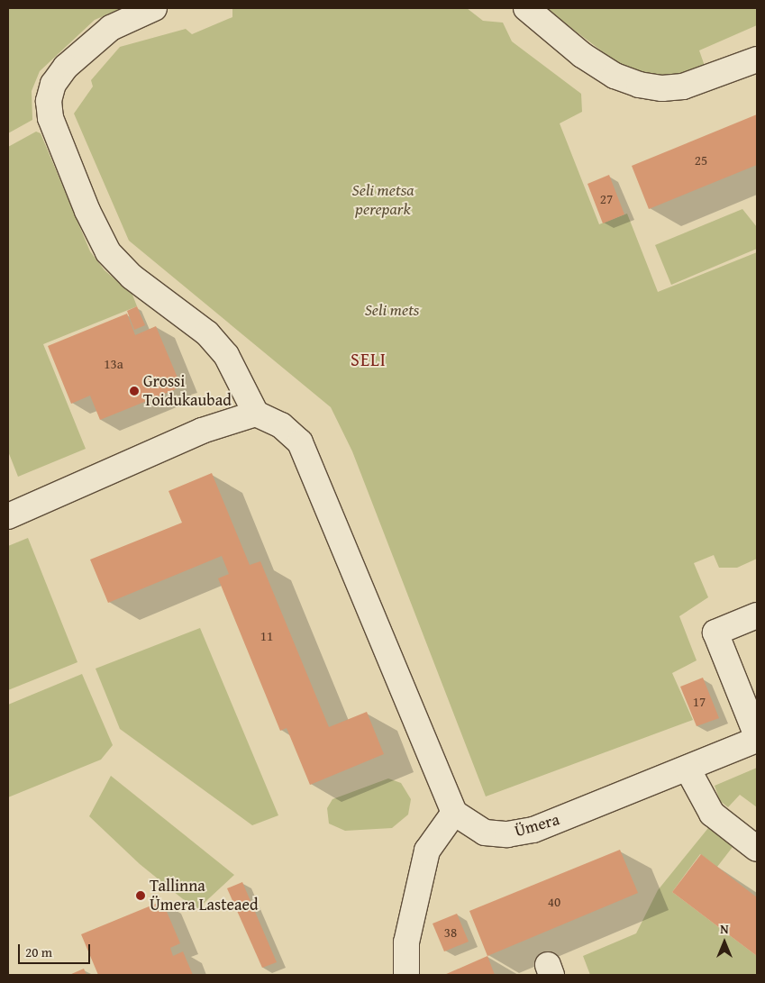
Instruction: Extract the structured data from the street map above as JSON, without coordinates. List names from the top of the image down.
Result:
{
  "streets": {
    "street": ["Ümera"]
  },
  "districts": ["SELI"],
  "parks": ["Seli metsa perepark", "Seli mets"],
  "places": ["Grossi Toidukaubad", "Tallinna Ümera Lasteaed"],
  "house_numbers": [
    "25",
    "27",
    "13a",
    "11",
    "17",
    "40",
    "38"
  ],
  "scale_bar": "20 m",
  "north": "top"
}
